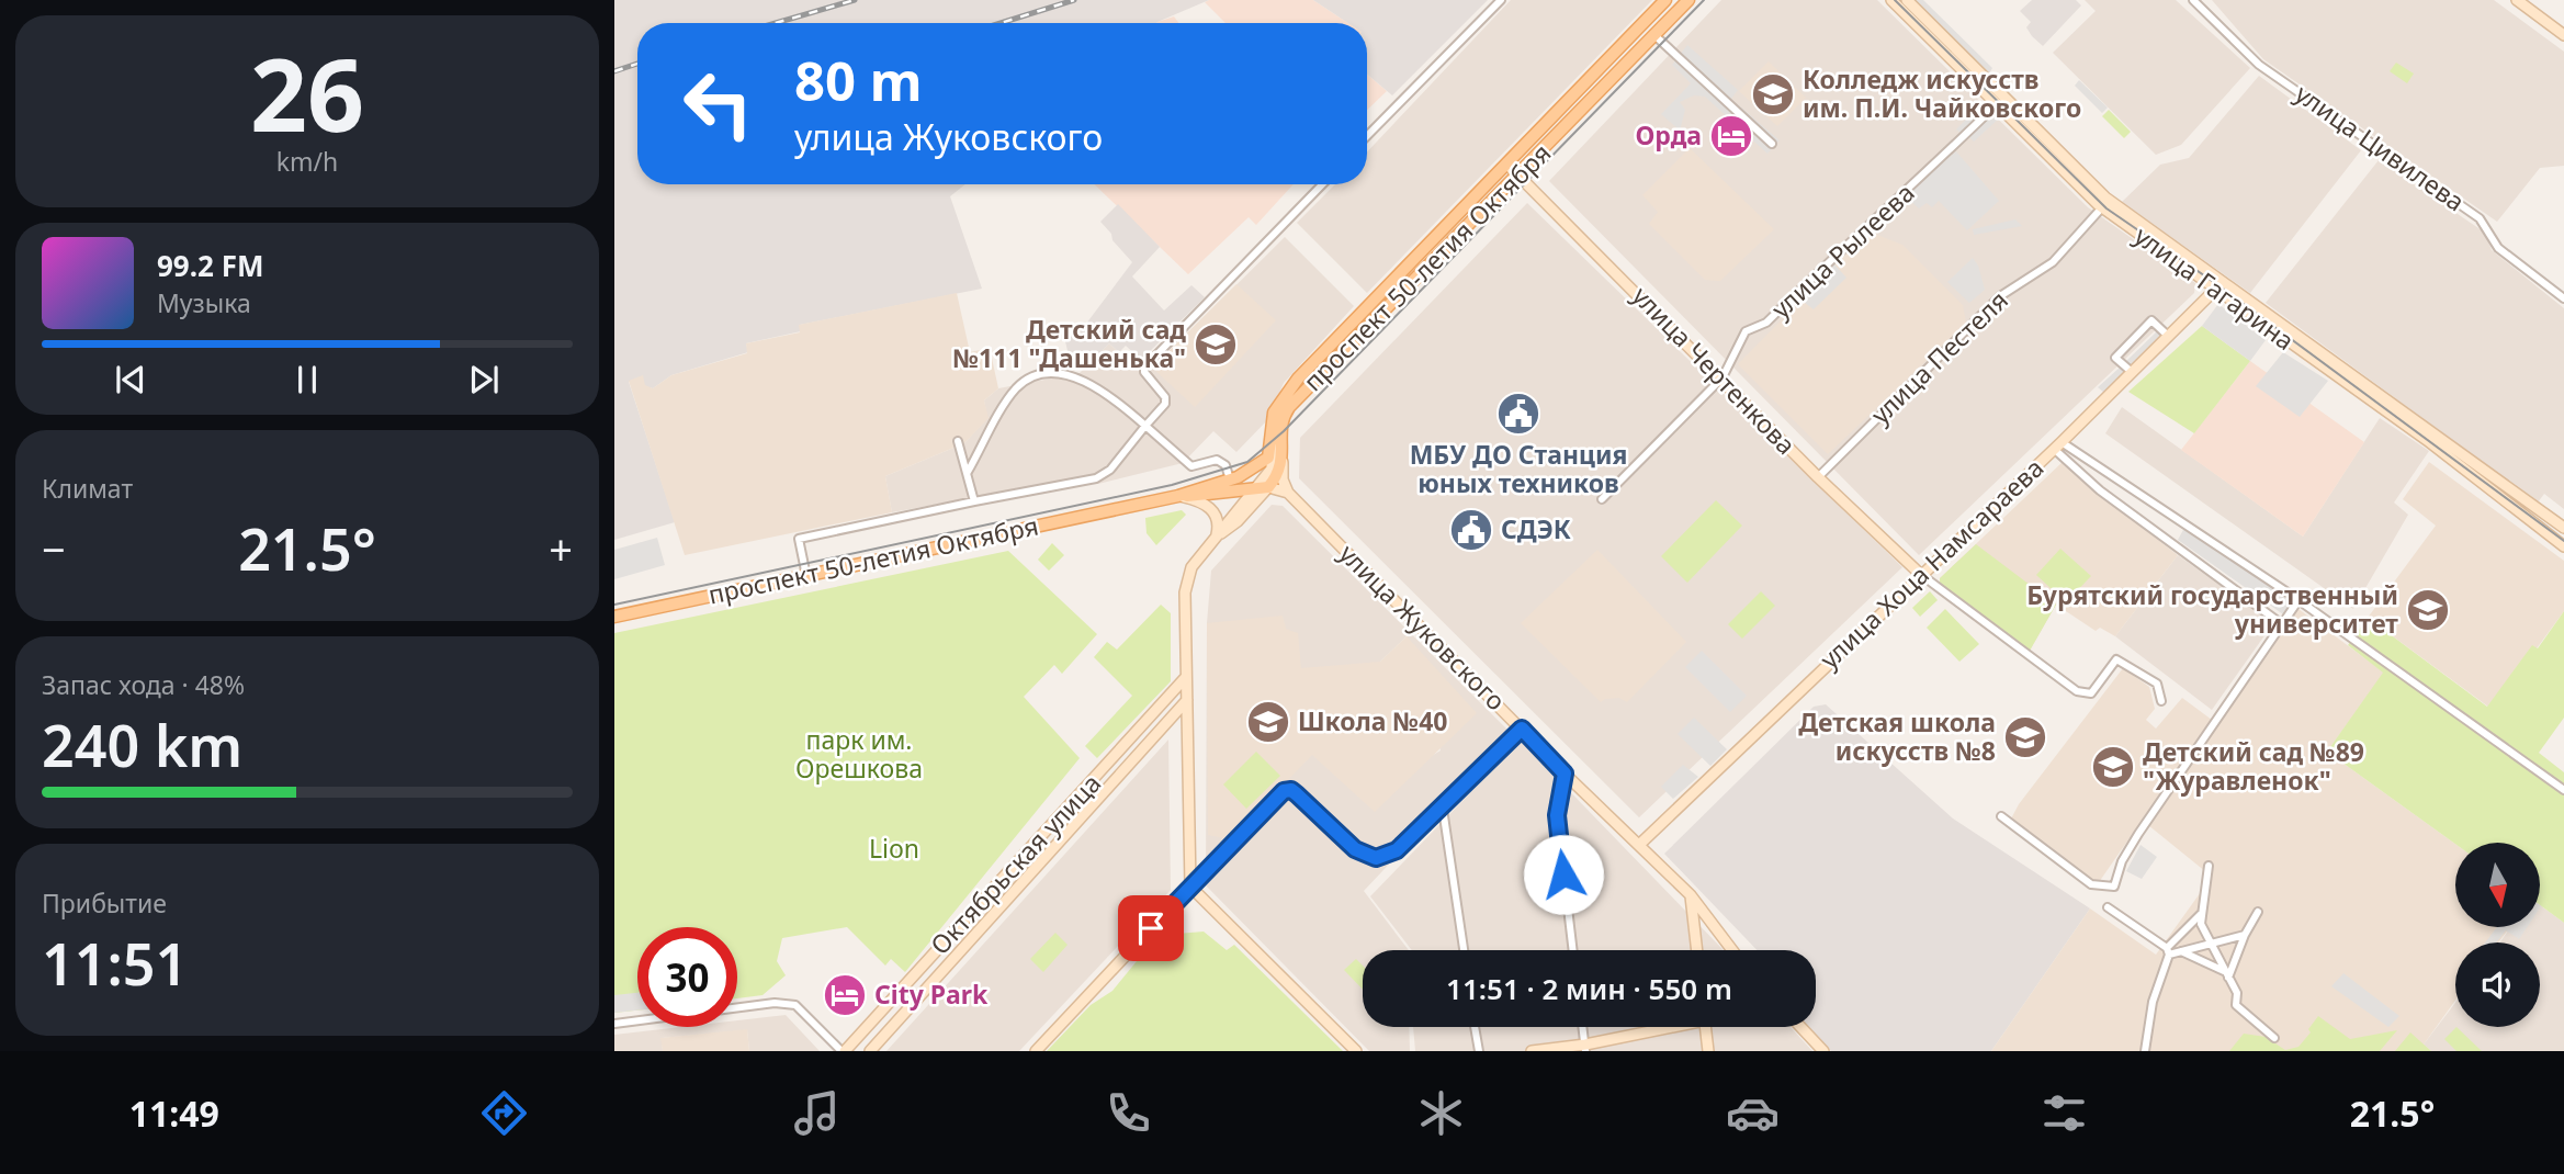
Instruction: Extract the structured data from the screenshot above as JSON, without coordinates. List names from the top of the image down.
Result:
{
  "streets": {
    "main road": ["проспект 50-летия Октября"],
    "street": [
      "улица Цивилева",
      "улица Рылеева",
      "улица Гагарина",
      "улица Пестеля",
      "улица Чертенкова",
      "улица Хоца Намсараева",
      "улица Жуковского",
      "Октябрьская улица"
    ]
  },
  "crossings": [
    ["улица Рылеева", "улица Гагарина"],
    ["улица Рылеева", "улица Чертенкова"],
    ["проспект 50-летия Октября", "улица Чертенкова"],
    ["улица Гагарина", "улица Пестеля"],
    ["улица Гагарина", "улица Хоца Намсараева"],
    ["улица Пестеля", "улица Чертенкова"],
    ["улица Чертенкова", "улица Хоца Намсараева"],
    ["улица Хоца Намсараева", "улица Жуковского"]
  ],
  "parks": ["парк им. Орешкова", "Lion"],
  "places": {
    "school or university": [
      "Колледж искусств им. П.И. Чайковского",
      "Детский сад №111 \"Дашенька\"",
      "Бурятский государственный университет",
      "Школа №40",
      "Детская школа искусств №8",
      "Детский сад №89 \"Журавленок\""
    ],
    "hotel": ["Орда", "City Park"],
    "public building": ["МБУ ДО Станция юных техников", "СДЭК"]
  },
  "north": "bottom",
  "page": {
    "tile": [
      ["26", "km/h"],
      "Климат",
      ["Запас хода · 48%", "240 km"],
      ["Прибытие", "11:51"]
    ],
    "turn": ["80 m", "улица Жуковского"],
    "song": ["99.2 FM", "Музыка"],
    "heat": ["−", "21.5°", "+"],
    "limit": "30",
    "trip": "11:51 · 2 мин · 550 m",
    "tabs": ["11:49", "21.5°"]
  }
}
